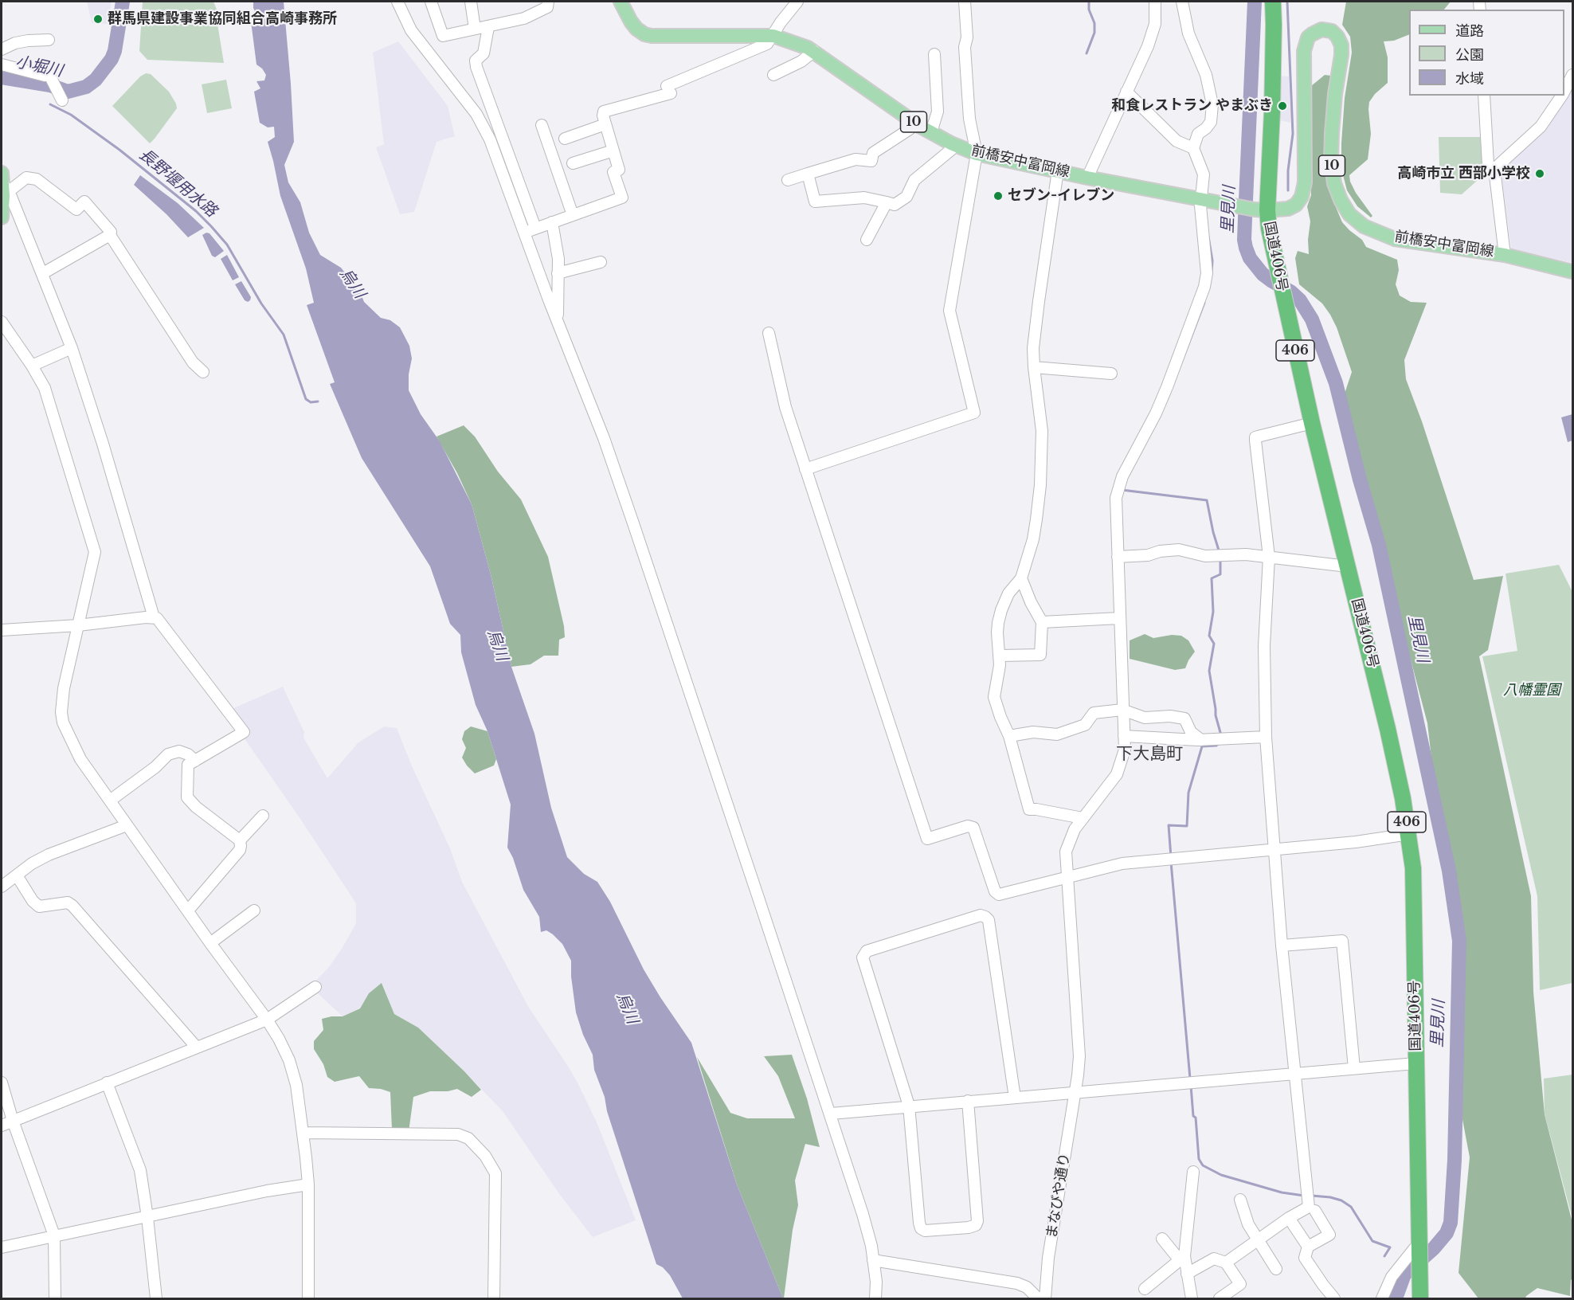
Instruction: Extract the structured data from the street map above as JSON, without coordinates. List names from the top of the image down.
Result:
{
  "streets": {
    "highway": ["国道406号", "406"],
    "main road": ["10", "前橋安中富岡線"],
    "street": ["まなびや通り"]
  },
  "crossings": [
    ["前橋安中富岡線", "国道406号"],
    ["前橋安中富岡線", "まなびや通り"]
  ],
  "districts": ["下大島町"],
  "water": [
    "小堀川",
    "長野堰用水路",
    "里見川",
    "烏川"
  ],
  "parks": ["八幡霊園"],
  "places": [
    "群馬県建設事業協同組合高崎事務所",
    "和食レストラン やまぶき",
    "高崎市立 西部小学校",
    "セブン-イレブン"
  ],
  "legend": ["道路", "公園", "水域"]
}
